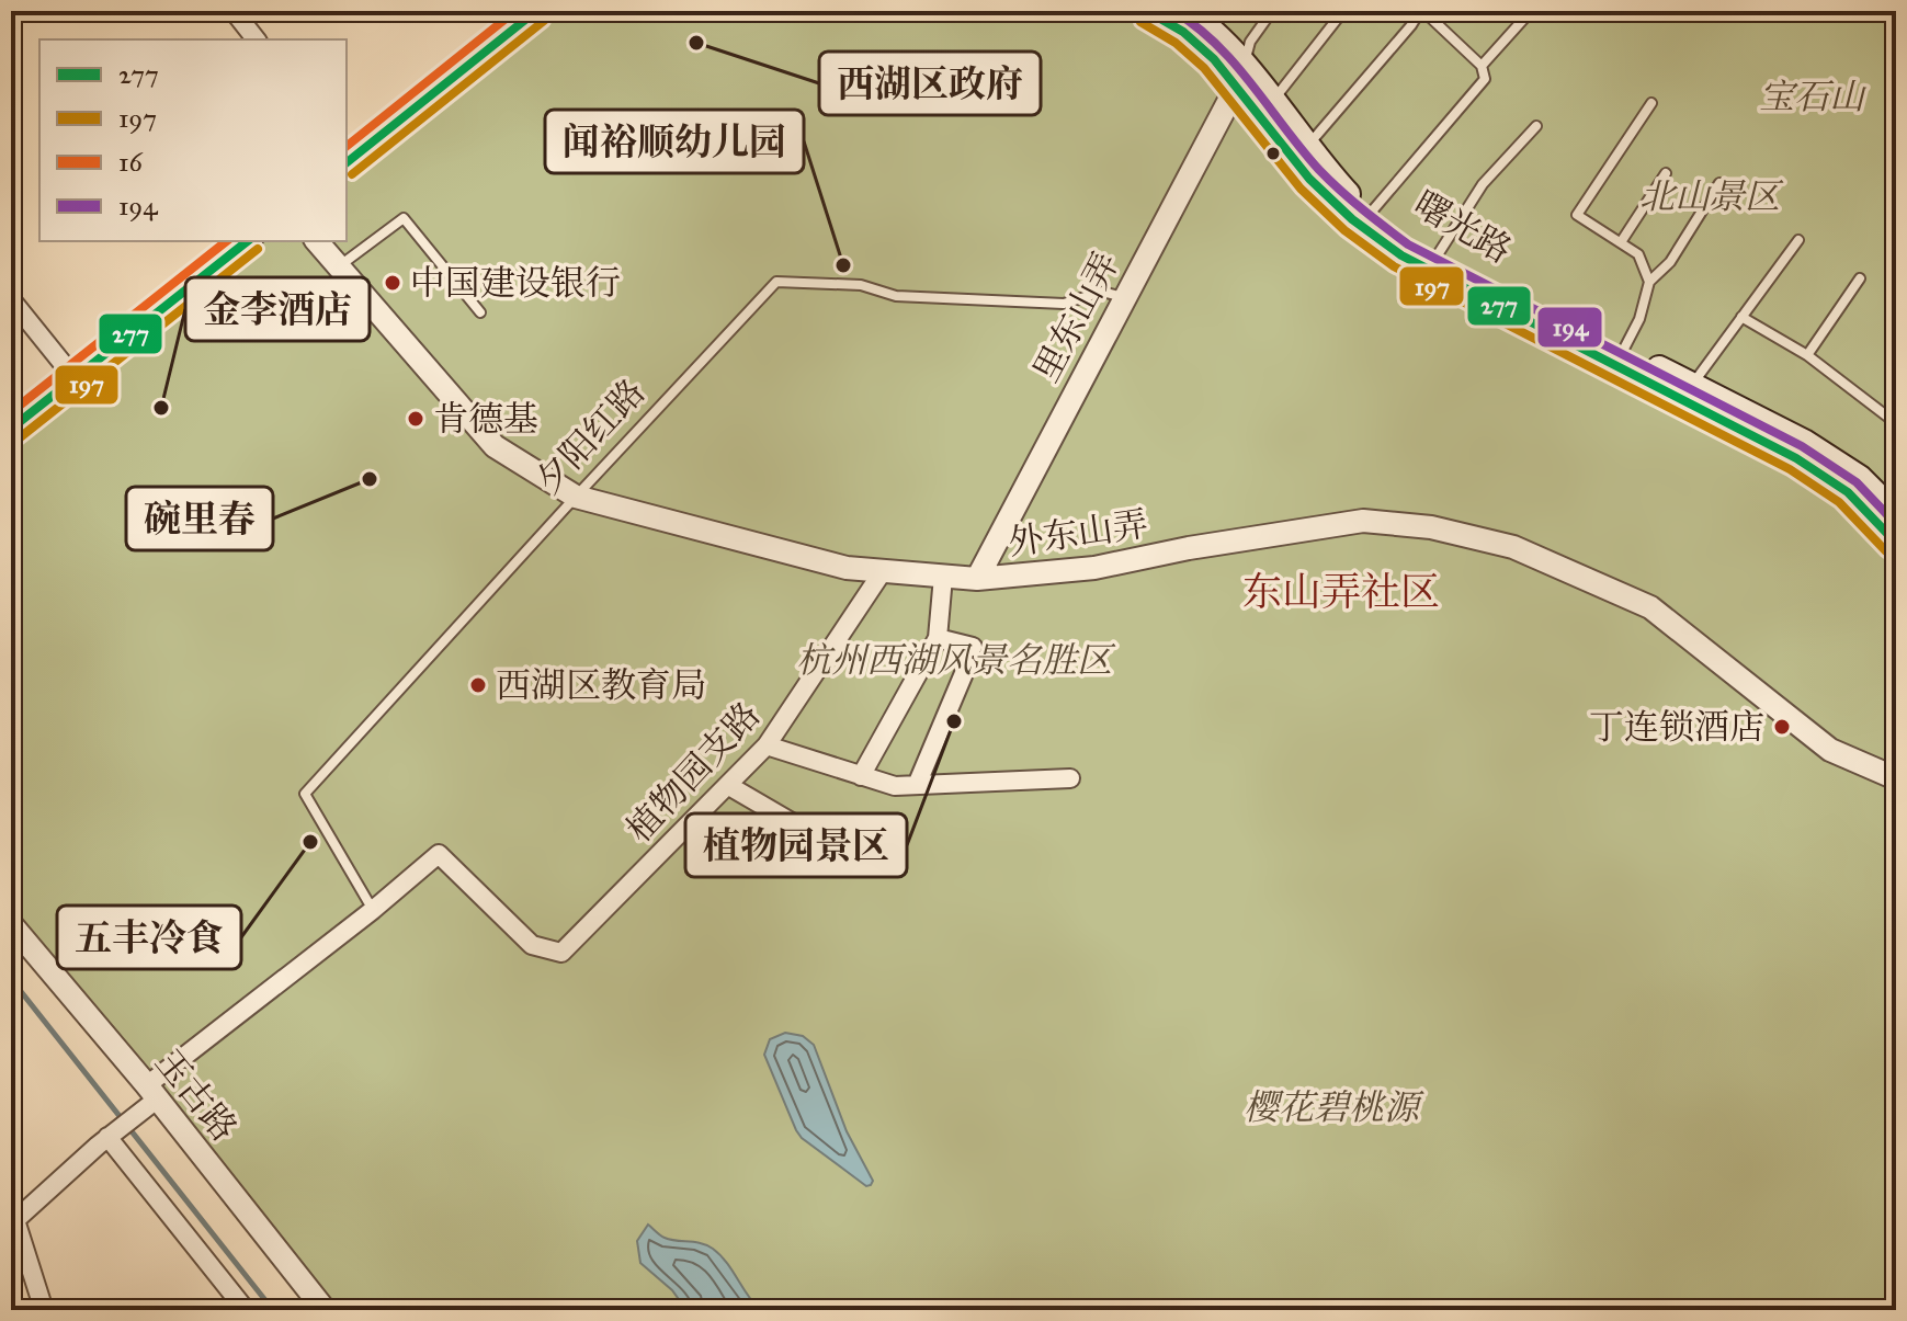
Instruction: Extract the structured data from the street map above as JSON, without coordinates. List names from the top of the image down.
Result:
{
  "streets": {
    "main road": ["曙光路"],
    "street": [
      "里东山弄",
      "外东山弄",
      "植物园支路",
      "玉古路"
    ],
    "lane": ["夕阳红路"]
  },
  "crossings": [
    ["曙光路", "里东山弄"],
    ["里东山弄", "夕阳红路"],
    ["里东山弄", "外东山弄"],
    ["夕阳红路", "外东山弄"],
    ["夕阳红路", "植物园支路"],
    ["外东山弄", "植物园支路"]
  ],
  "districts": ["东山弄社区"],
  "parks": [
    "宝石山",
    "北山景区",
    "杭州西湖风景名胜区",
    "樱花碧桃源"
  ],
  "places": [
    "西湖区政府",
    "闻裕顺幼儿园",
    "中国建设银行",
    "金李酒店",
    "肯德基",
    "碗里春",
    "西湖区教育局",
    "植物园景区",
    "丁连锁酒店",
    "五丰冷食"
  ],
  "lines": [
    "transit line 277",
    "transit line 16",
    "transit line 194",
    "transit line 197"
  ],
  "legend": [
    "277",
    "197",
    "16",
    "194"
  ]
}
